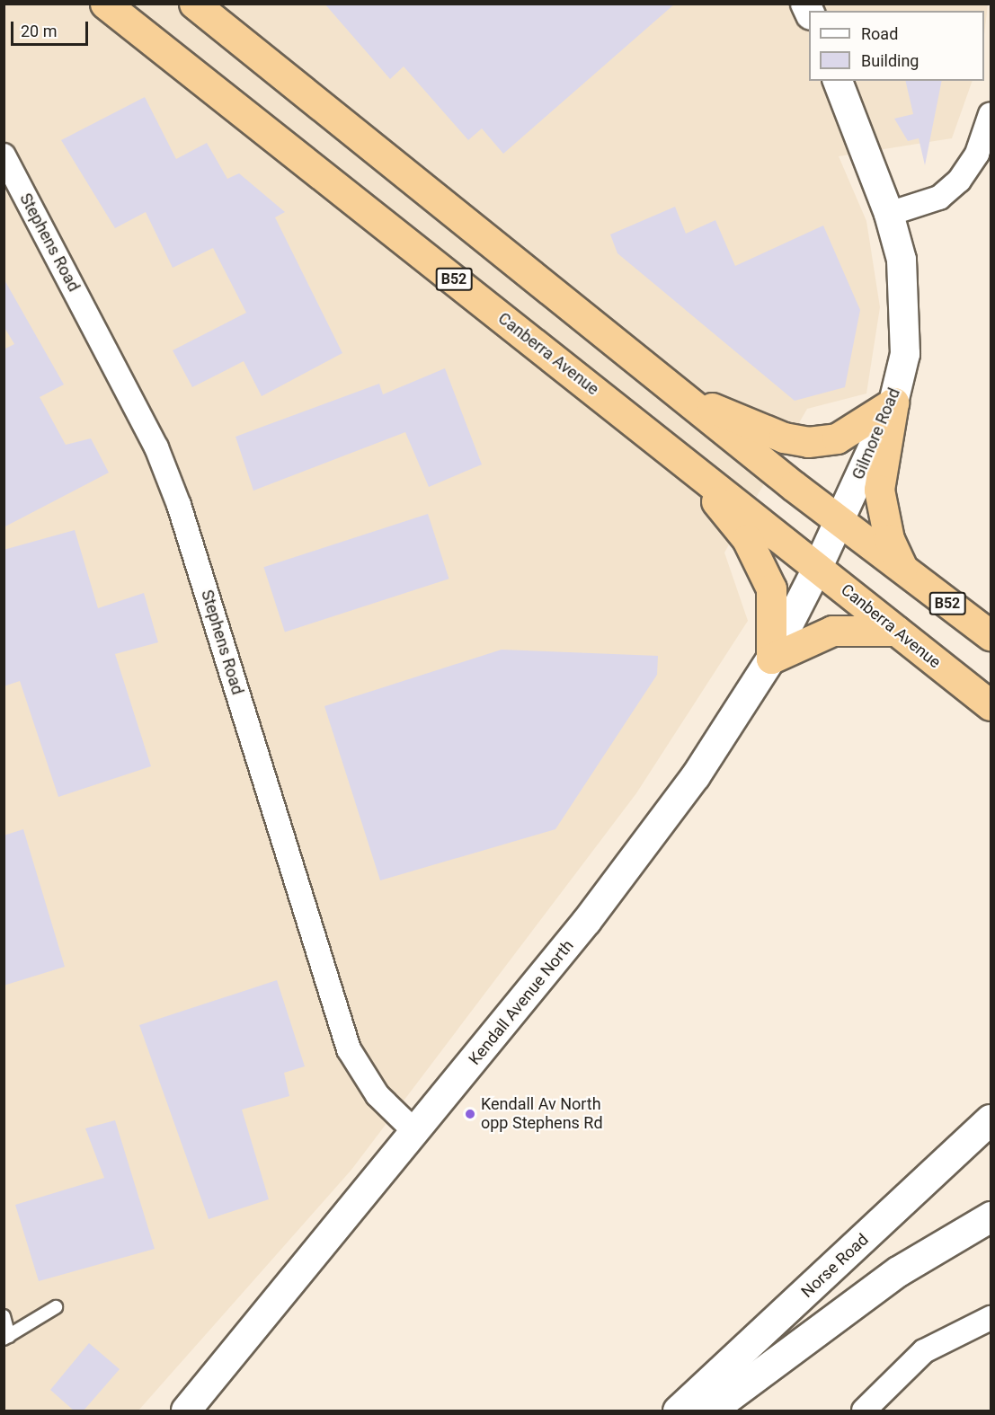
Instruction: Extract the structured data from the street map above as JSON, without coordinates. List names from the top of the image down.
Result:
{
  "streets": {
    "highway": ["B52", "Canberra Avenue"],
    "main road": ["Norse Road"],
    "street": ["Stephens Road", "Gilmore Road", "Kendall Avenue North"]
  },
  "crossings": [
    ["Stephens Road", "Kendall Avenue North"],
    ["B52", "Gilmore Road"],
    ["Canberra Avenue", "Gilmore Road"],
    ["Canberra Avenue", "Kendall Avenue North"],
    ["Gilmore Road", "Kendall Avenue North"]
  ],
  "places": ["Kendall Av North opp Stephens Rd"],
  "legend": ["Road", "Building"],
  "scale_bar": "20 m"
}
